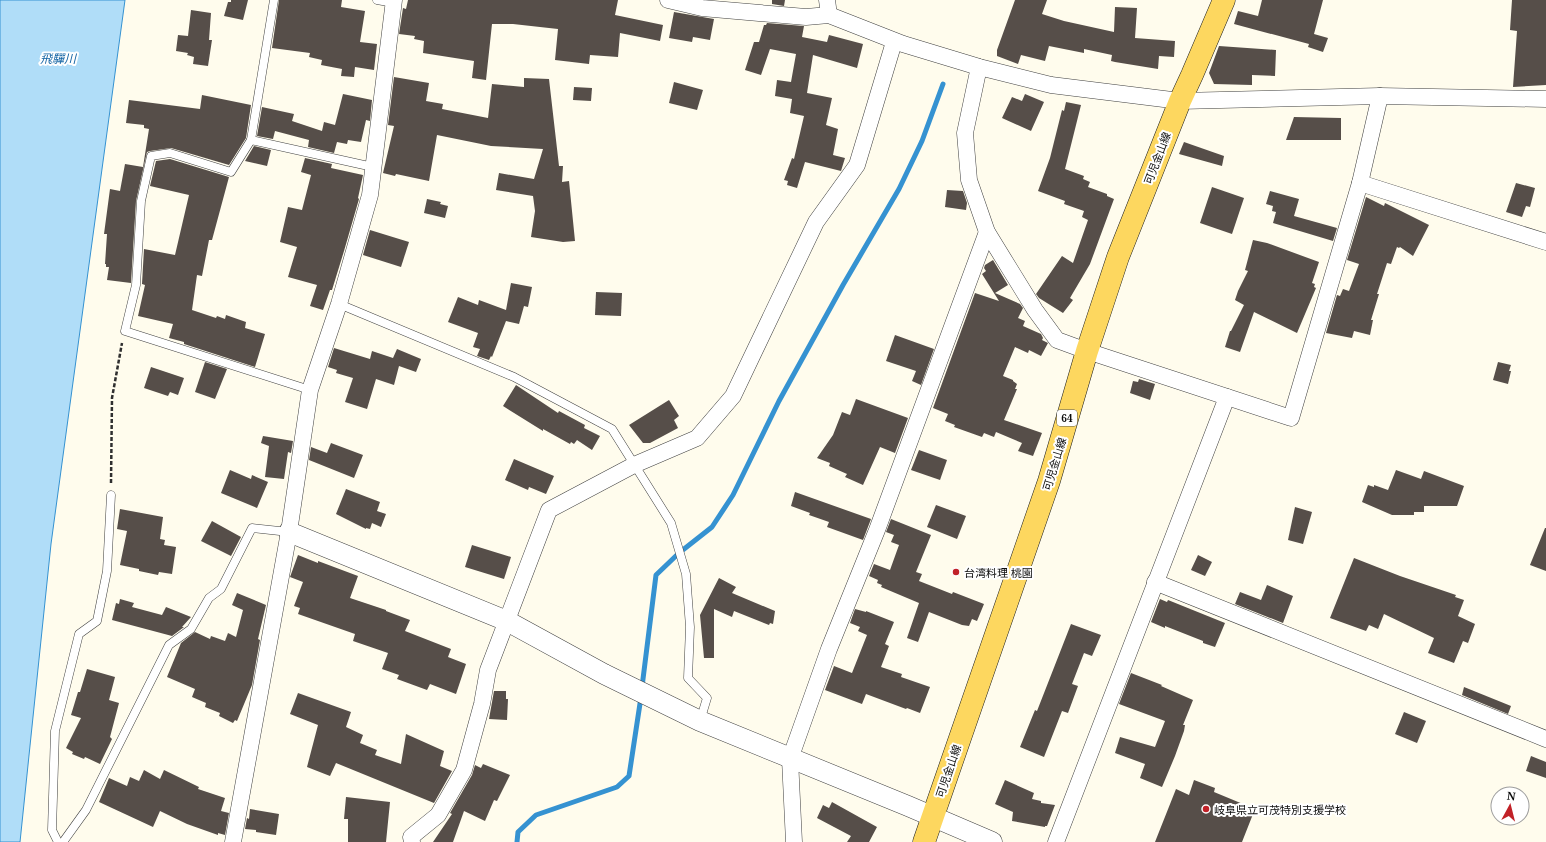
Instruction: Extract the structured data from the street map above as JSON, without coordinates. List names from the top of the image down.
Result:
{
  "streets": {
    "main road": ["可児金山線", "64"]
  },
  "water": ["飛驒川"],
  "places": ["台湾料理 桃園", "岐阜県立可茂特別支援学校"],
  "north": "top"
}
